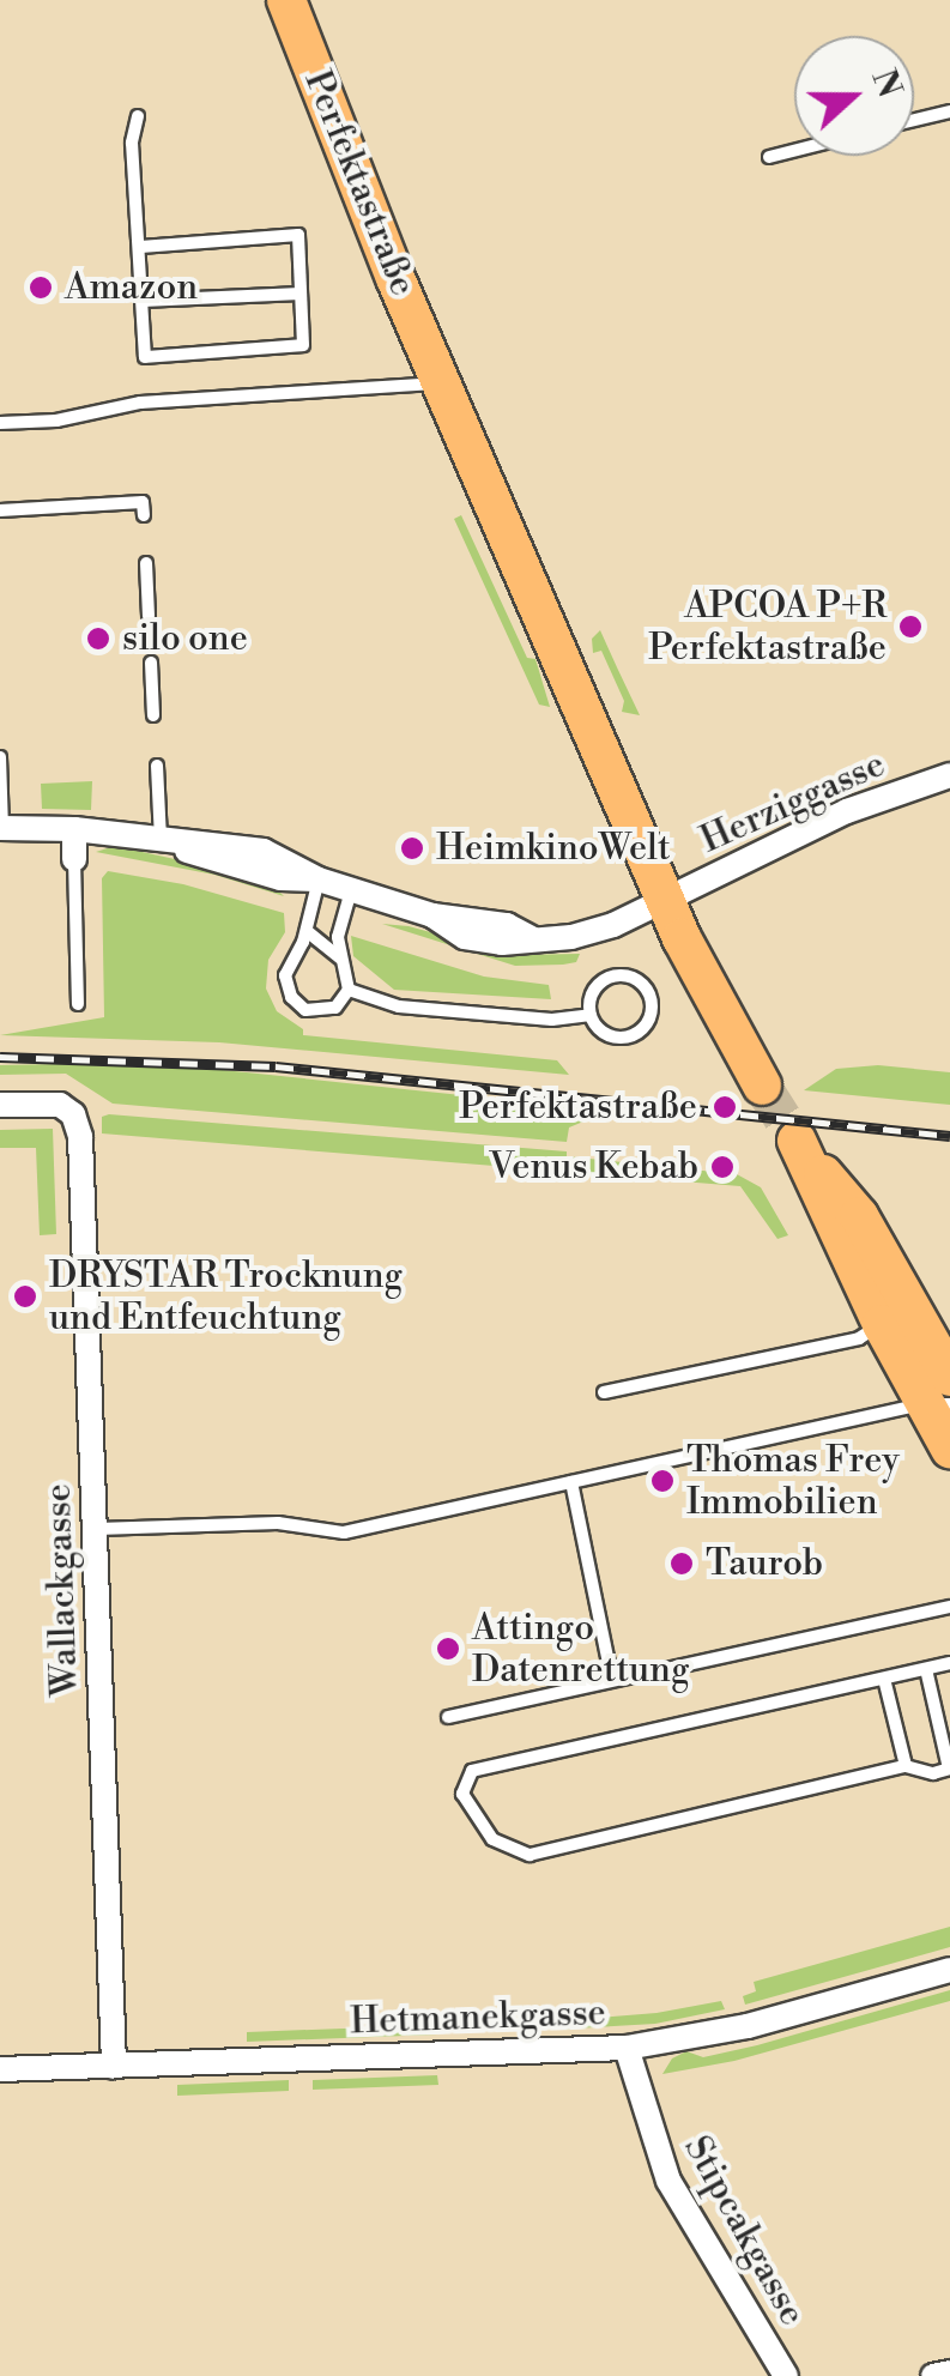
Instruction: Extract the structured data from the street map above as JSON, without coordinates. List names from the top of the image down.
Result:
{
  "streets": {
    "main road": ["Perfektastraße"],
    "street": [
      "Herziggasse",
      "Wallackgasse",
      "Hetmanekgasse",
      "Stipcakgasse"
    ]
  },
  "crossings": [
    ["Perfektastraße", "Herziggasse"],
    ["Wallackgasse", "Hetmanekgasse"],
    ["Hetmanekgasse", "Stipcakgasse"]
  ],
  "places": [
    "Amazon",
    "APCOA P+R Perfektastraße",
    "silo one",
    "HeimkinoWelt",
    "Perfektastraße",
    "Venus Kebab",
    "DRYSTAR Trocknung und Entfeuchtung",
    "Thomas Frey Immobilien",
    "Taurob",
    "Attingo Datenrettung"
  ],
  "north": "right"
}
